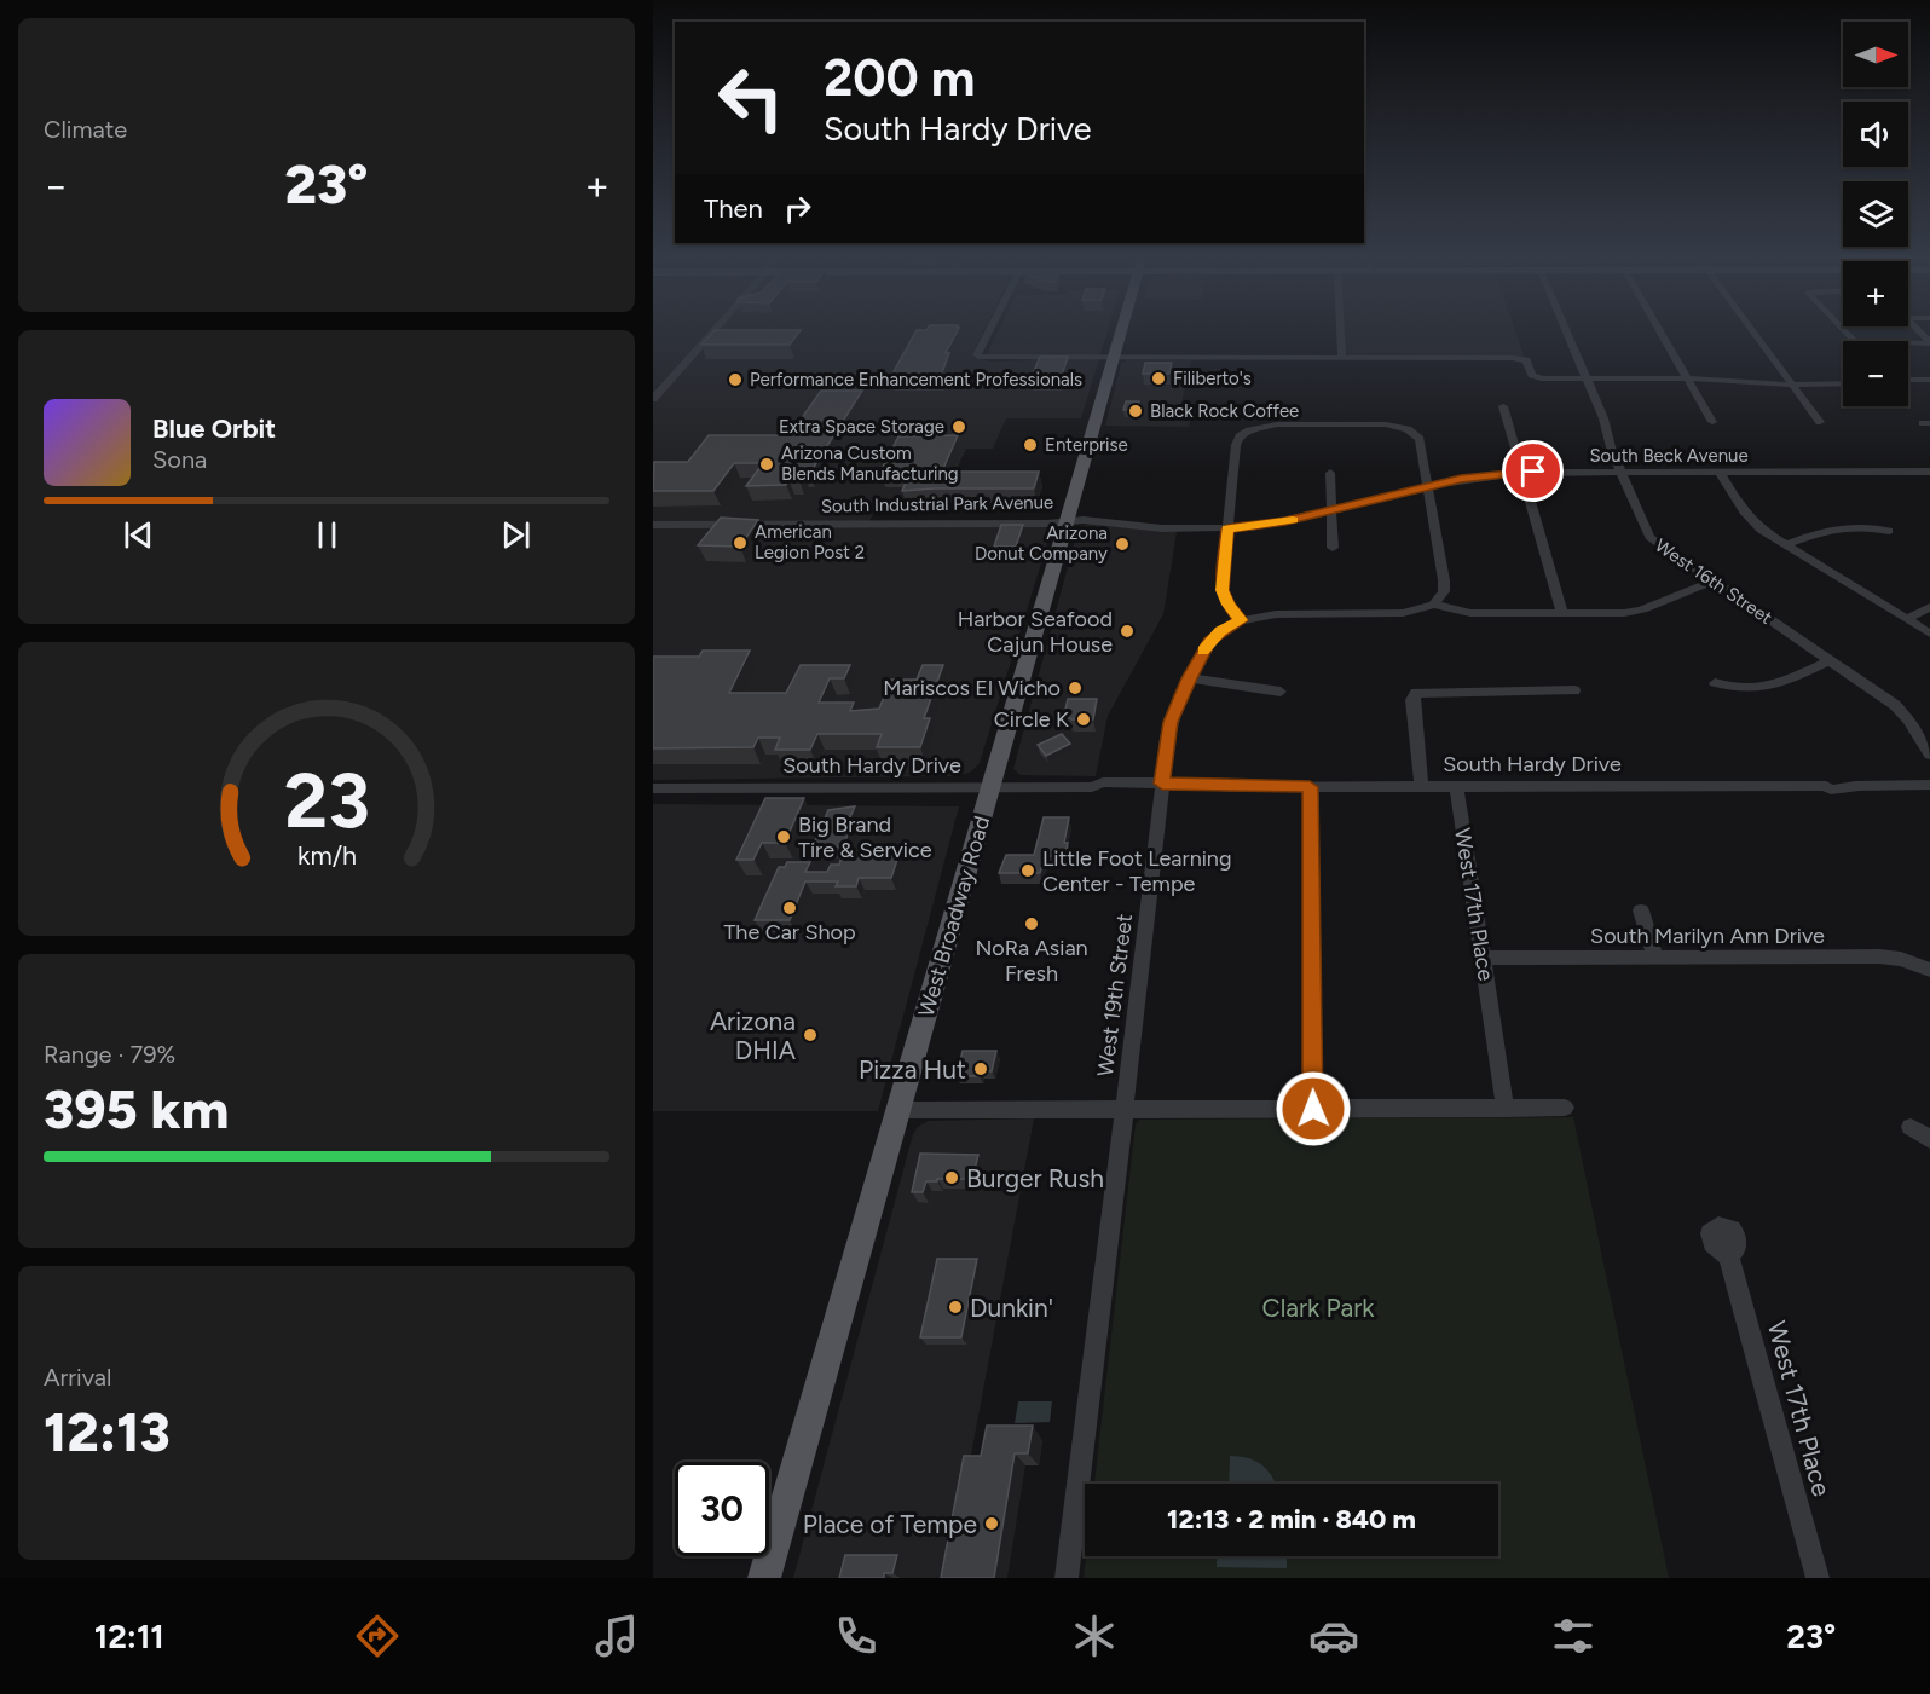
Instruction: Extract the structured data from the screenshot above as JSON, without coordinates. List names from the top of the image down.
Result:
{
  "streets": {
    "main road": ["West Broadway Road"],
    "street": [
      "South Beck Avenue",
      "South Industrial Park Avenue",
      "West 16th Street",
      "South Hardy Drive",
      "West 17th Place",
      "South Marilyn Ann Drive",
      "West 19th Street"
    ]
  },
  "crossings": [
    ["South Beck Avenue", "South Industrial Park Avenue"],
    ["South Beck Avenue", "West 16th Street"],
    ["South Beck Avenue", "West Broadway Road"],
    ["South Industrial Park Avenue", "West Broadway Road"],
    ["South Hardy Drive", "West 17th Place"],
    ["South Hardy Drive", "West Broadway Road"],
    ["South Hardy Drive", "West 19th Street"],
    ["West 17th Place", "South Marilyn Ann Drive"]
  ],
  "parks": ["Clark Park"],
  "places": [
    "Filiberto's",
    "Performance Enhancement Professionals",
    "Black Rock Coffee",
    "Extra Space Storage",
    "Enterprise",
    "Arizona Custom Blends Manufacturing",
    "American Legion Post 2",
    "Arizona Donut Company",
    "Harbor Seafood Cajun House",
    "Mariscos El Wicho",
    "Circle K",
    "Big Brand Tire & Service",
    "Little Foot Learning Center - Tempe",
    "The Car Shop",
    "NoRa Asian Fresh",
    "Arizona DHIA",
    "Pizza Hut",
    "Burger Rush",
    "Dunkin'",
    "Place of Tempe"
  ],
  "north": "right",
  "page": {
    "tile": [
      "Climate",
      ["Range · 79%", "395 km"],
      ["Arrival", "12:13"]
    ],
    "map_buttons": ["+", "−"],
    "turn": ["200 m", "South Hardy Drive"],
    "heat": ["−", "23°", "+"],
    "then": "Then",
    "song": ["Blue Orbit", "Sona"],
    "limit": "30",
    "trip": "12:13 · 2 min · 840 m",
    "tabs": ["12:11", "23°"],
    "gauge": ["23", "km/h"]
  }
}
